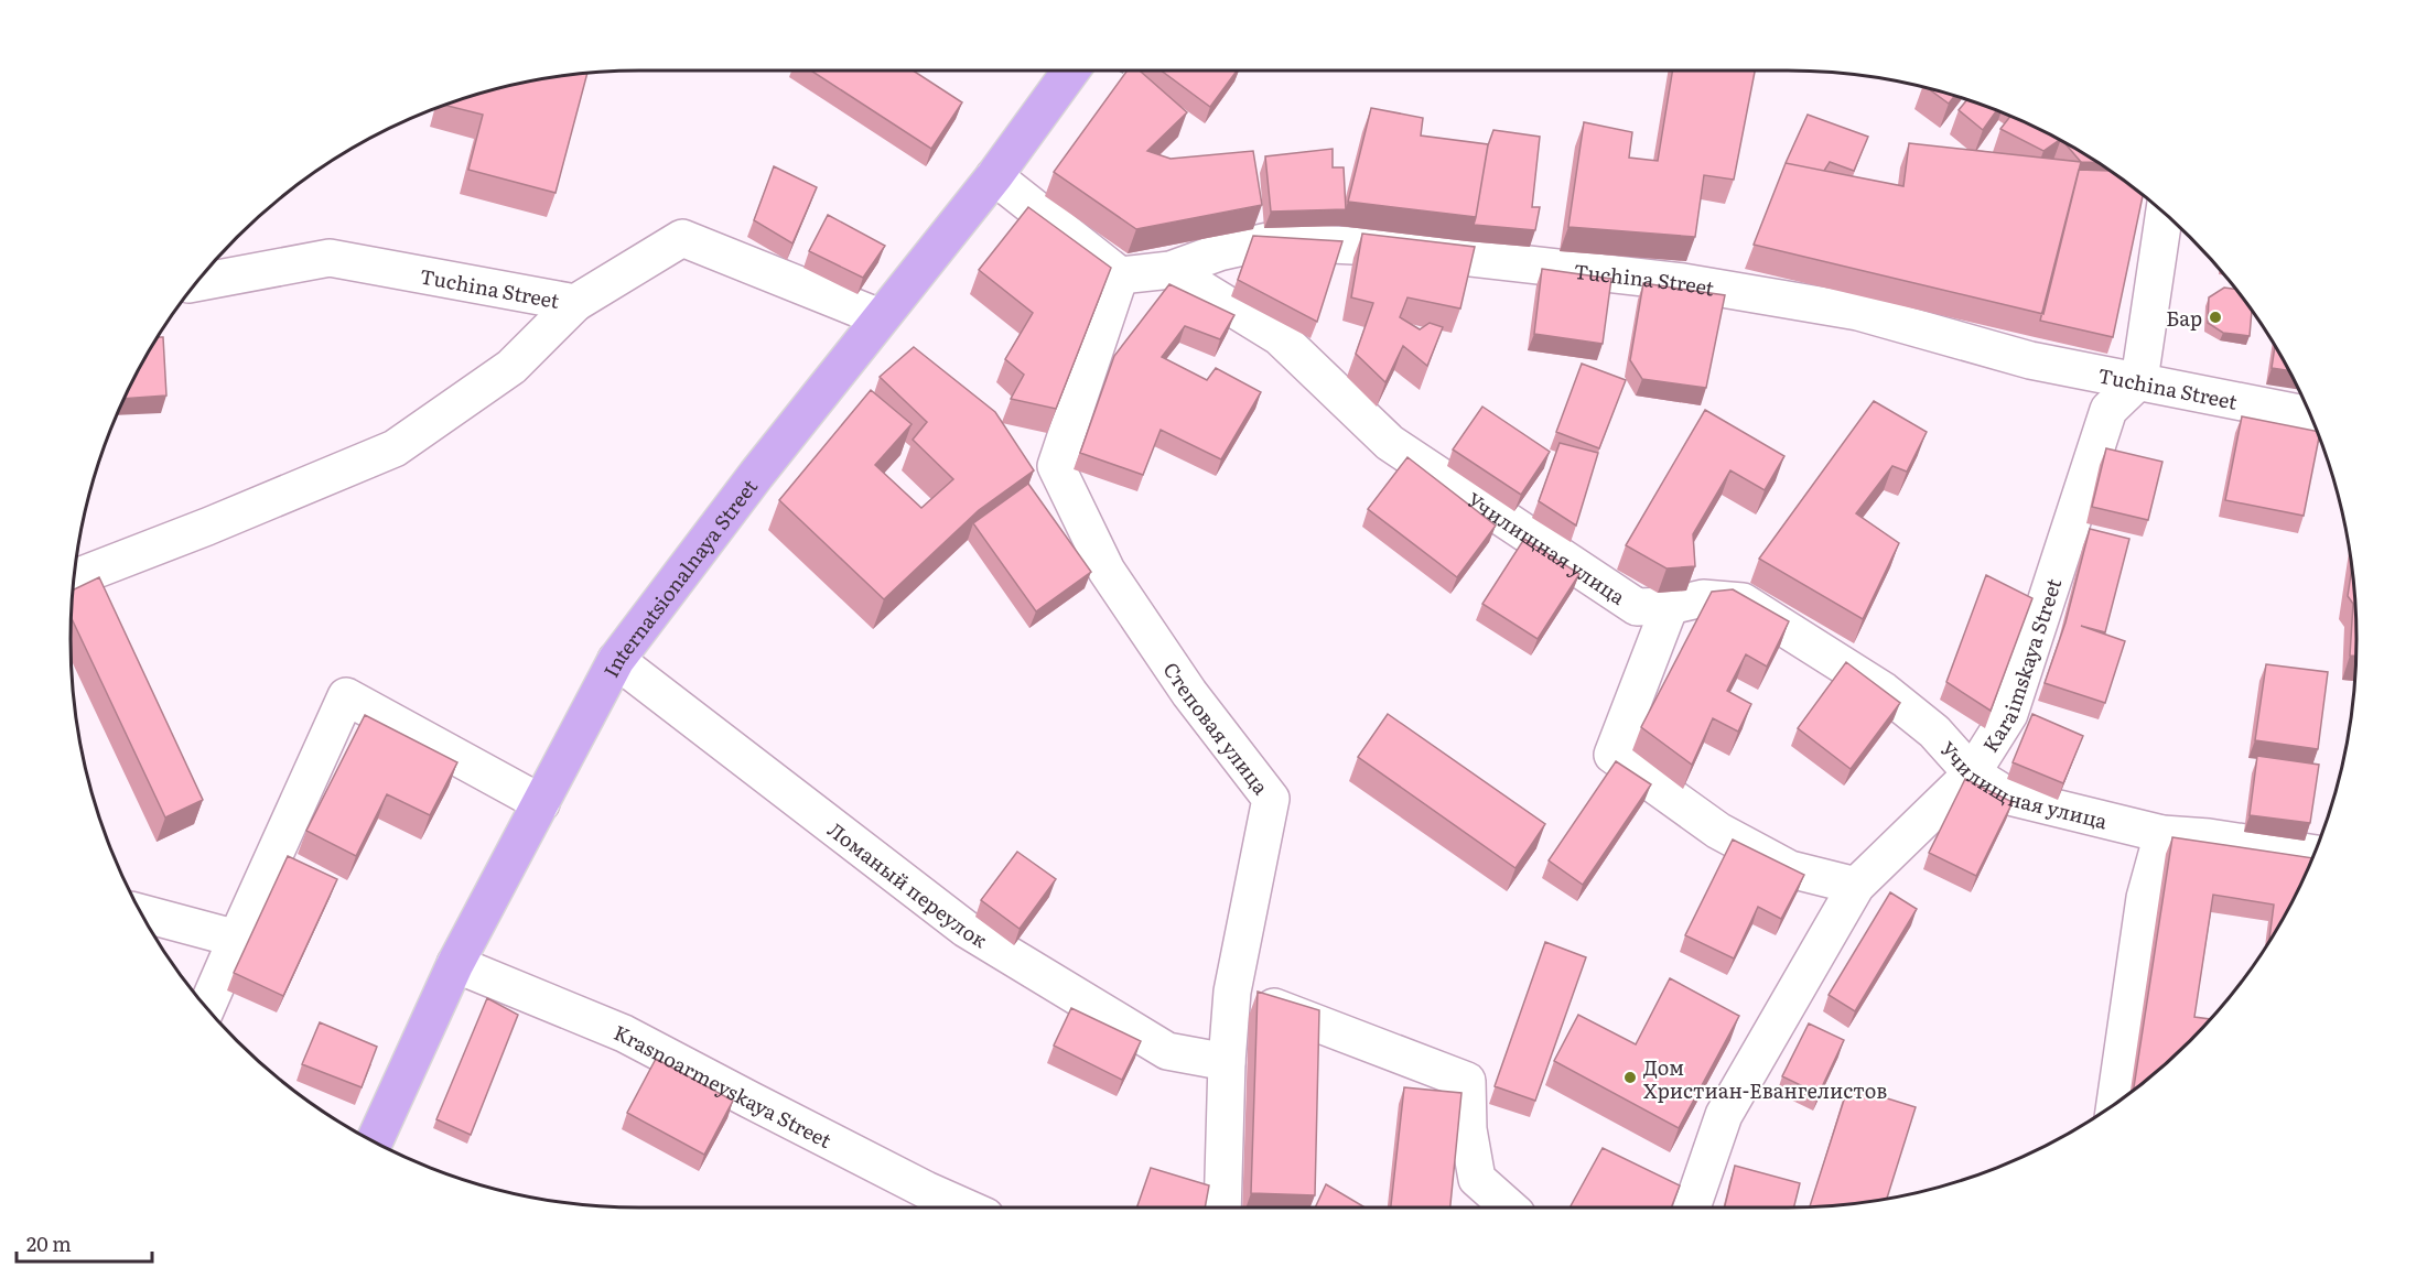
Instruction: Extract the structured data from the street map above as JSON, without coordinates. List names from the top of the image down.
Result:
{
  "streets": {
    "main road": ["Internatsionalnaya Street"],
    "street": [
      "Tuchina Street",
      "Училищная улица",
      "Karaimskaya Street",
      "Степовая улица",
      "Ломаный переулок",
      "Krasnoarmeyskaya Street"
    ]
  },
  "crossings": [
    ["Tuchina Street", "Училищная улица"],
    ["Tuchina Street", "Internatsionalnaya Street"],
    ["Tuchina Street", "Karaimskaya Street"],
    ["Tuchina Street", "Степовая улица"],
    ["Училищная улица", "Karaimskaya Street"],
    ["Internatsionalnaya Street", "Ломаный переулок"],
    ["Internatsionalnaya Street", "Krasnoarmeyskaya Street"],
    ["Степовая улица", "Ломаный переулок"]
  ],
  "places": ["Бар", "Дом Христиан-Евангелистов"],
  "scale_bar": "20 m"
}
